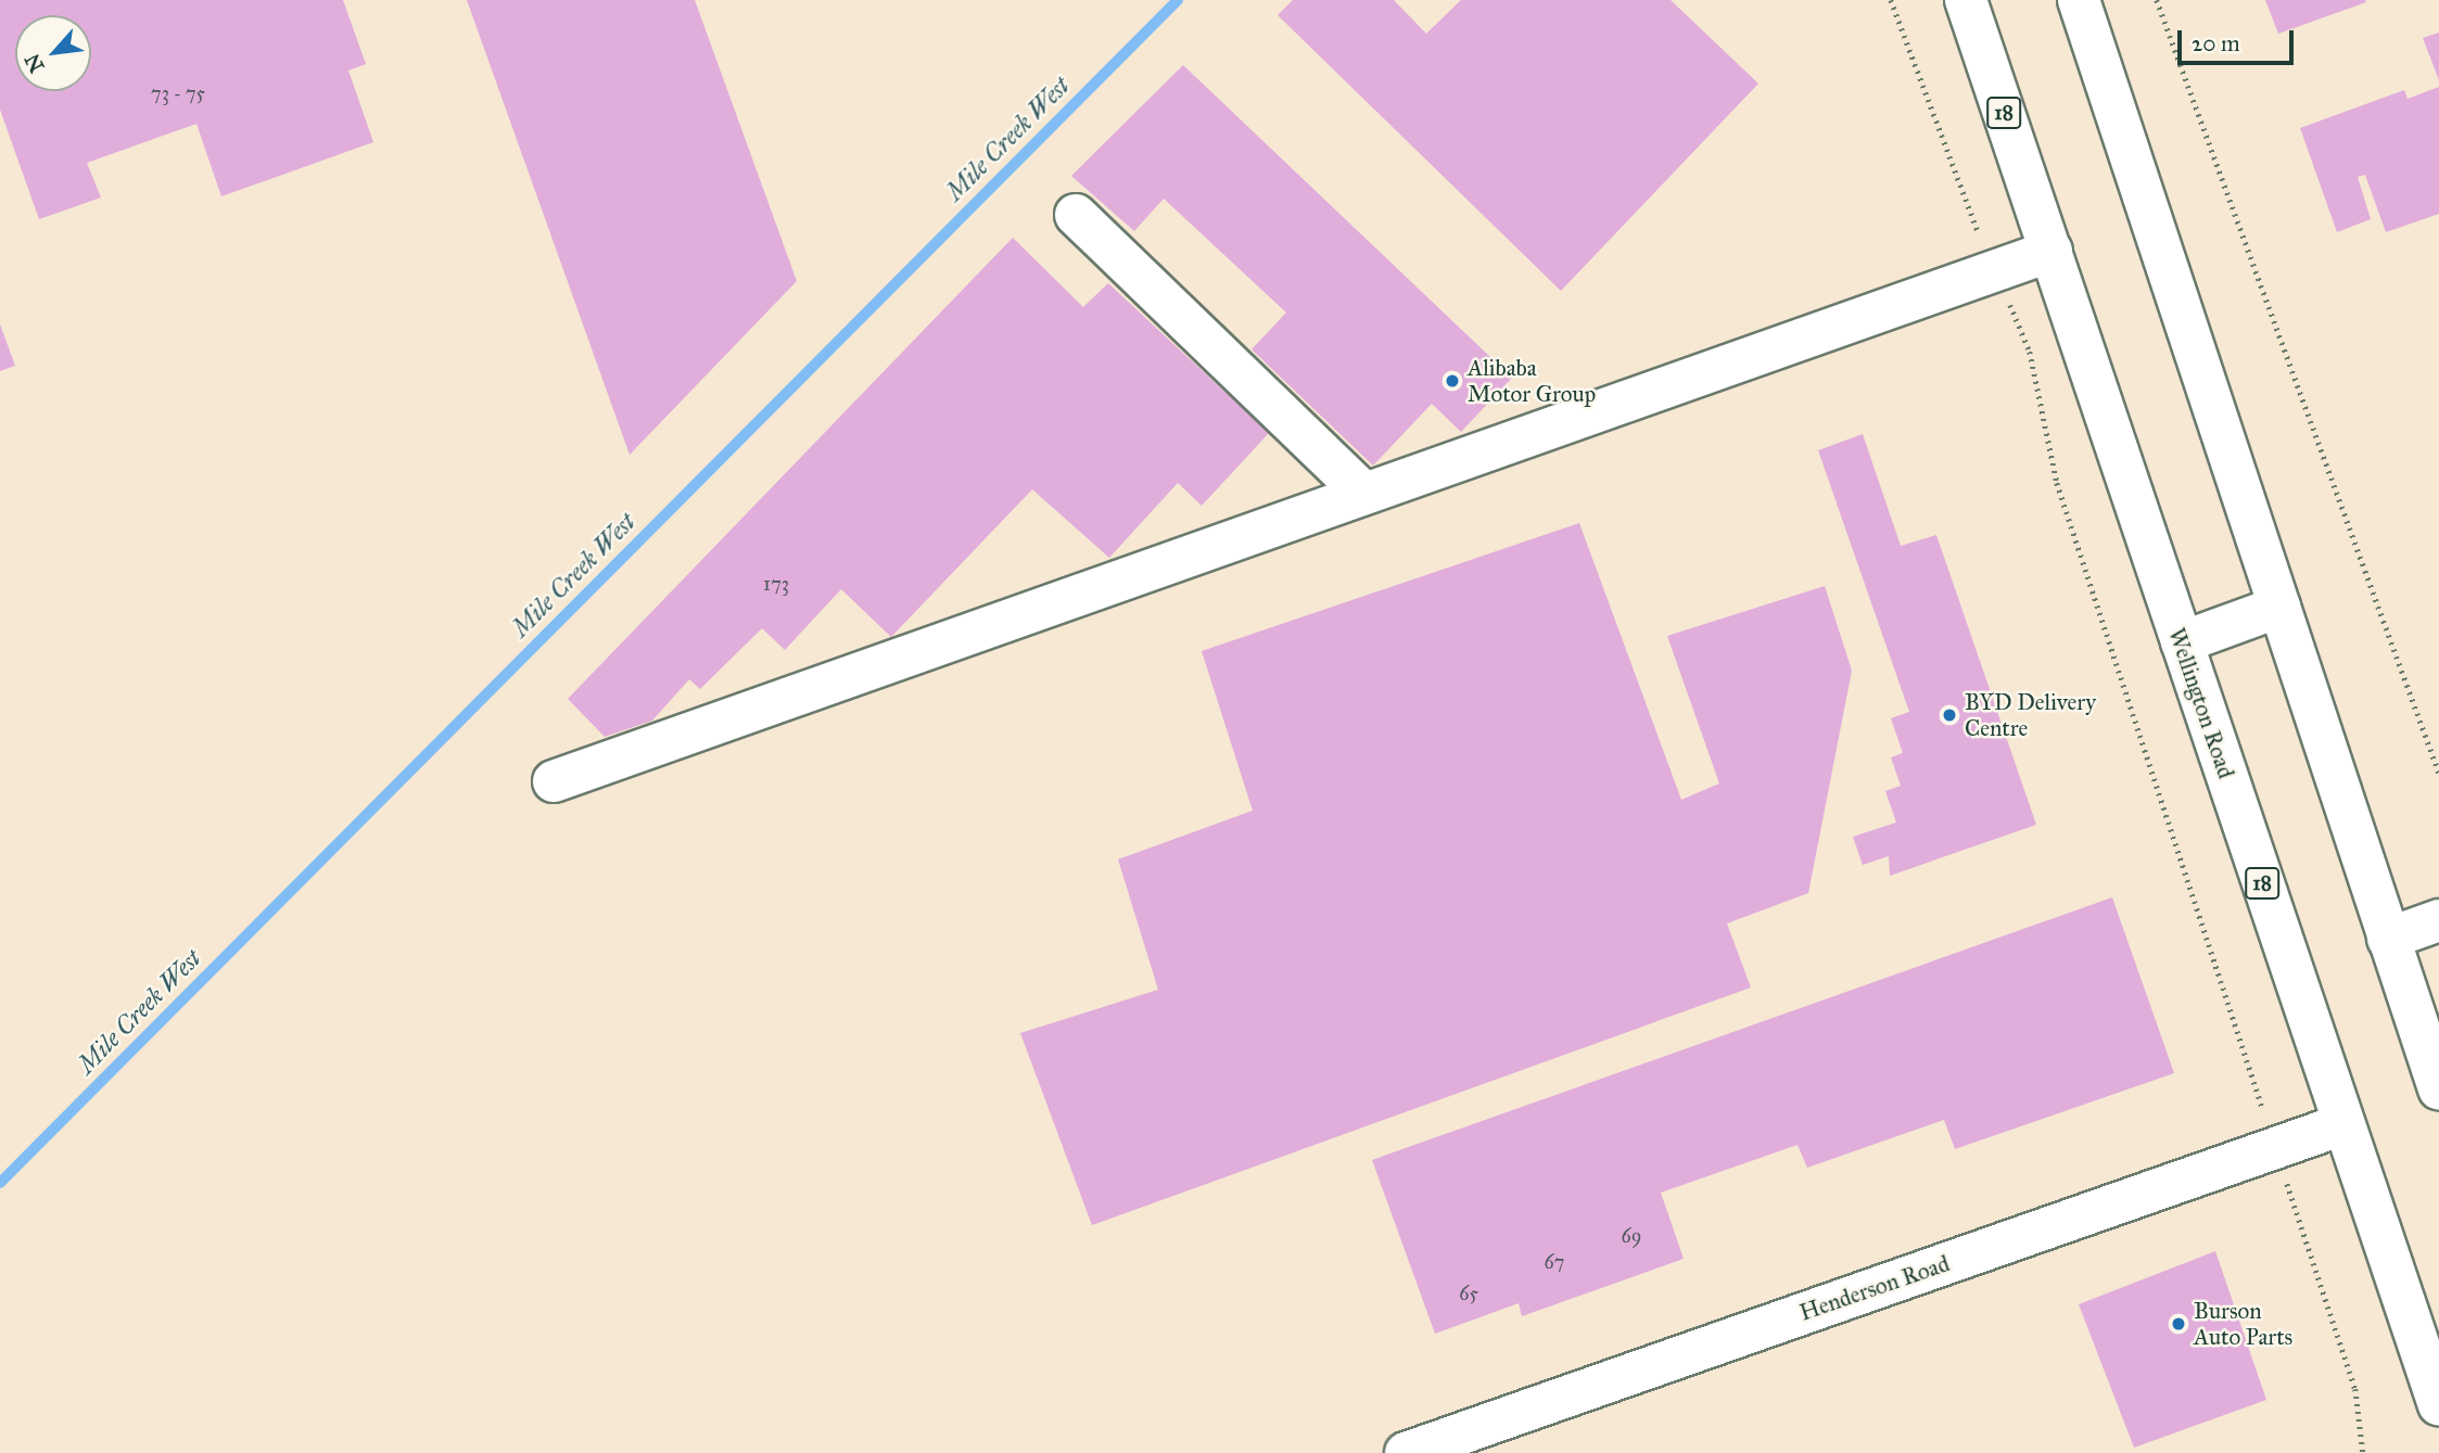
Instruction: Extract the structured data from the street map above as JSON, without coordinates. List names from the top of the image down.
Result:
{
  "streets": {
    "main road": ["18", "Wellington Road", "Henderson Road"]
  },
  "crossings": [
    ["Wellington Road", "Henderson Road"]
  ],
  "water": ["Mile Creek West"],
  "places": ["Alibaba Motor Group", "BYD Delivery Centre", "Burson Auto Parts"],
  "house_numbers": [
    "73 - 75",
    "173",
    "69",
    "67",
    "65"
  ],
  "scale_bar": "20 m",
  "north": "bottom left"
}
